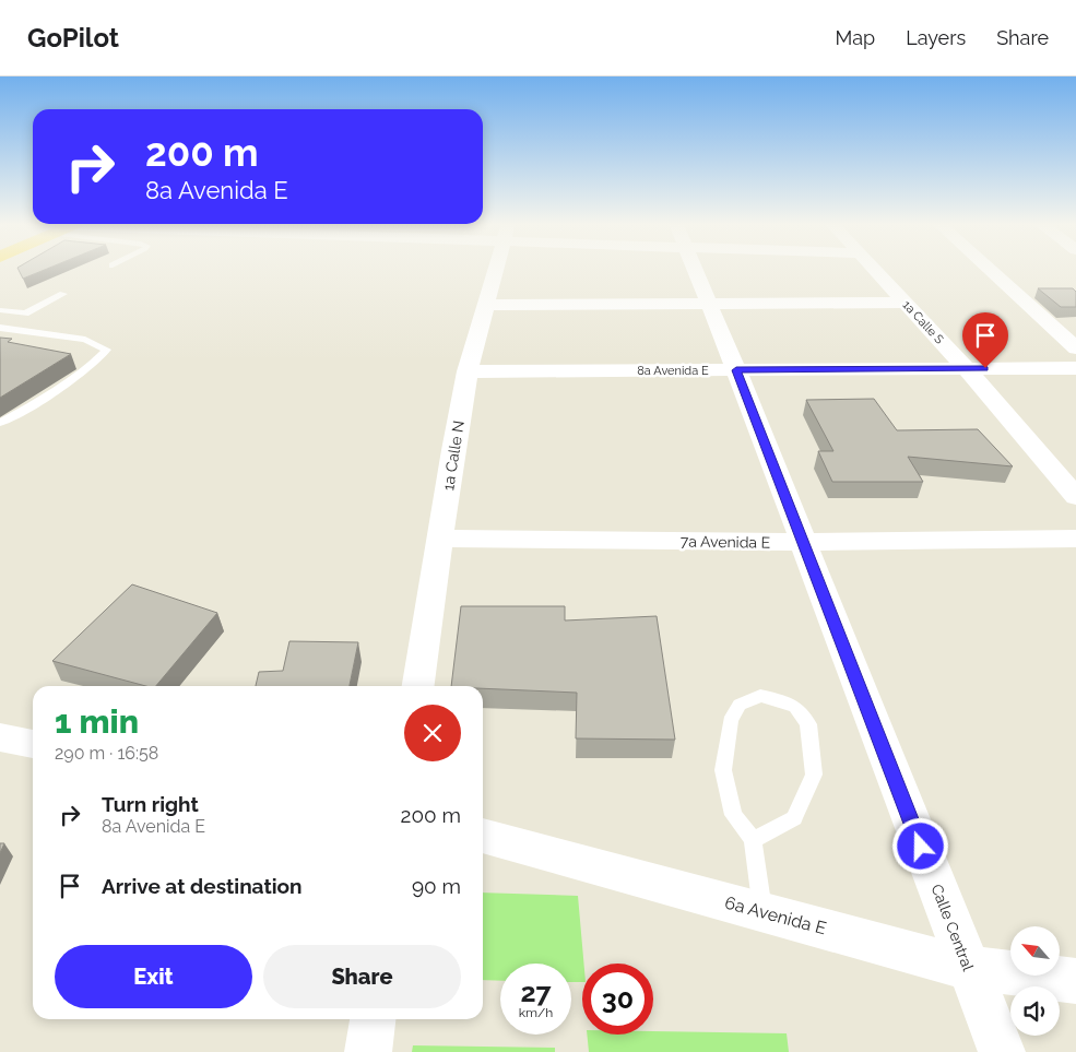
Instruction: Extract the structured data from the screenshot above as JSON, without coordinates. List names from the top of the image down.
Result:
{
  "streets": {
    "street": [
      "1a Calle S",
      "8a Avenida E",
      "1a Calle N",
      "7a Avenida E",
      "6a Avenida E",
      "Calle Central"
    ]
  },
  "crossings": [
    ["1a Calle S", "8a Avenida E"],
    ["8a Avenida E", "1a Calle N"],
    ["8a Avenida E", "Calle Central"],
    ["1a Calle N", "7a Avenida E"],
    ["7a Avenida E", "Calle Central"],
    ["6a Avenida E", "Calle Central"]
  ],
  "north": "top left",
  "page": {
    "header": "GoPilot",
    "nav": ["Map", "Layers", "Share"],
    "turn": ["200 m", "8a Avenida E"],
    "heading": ["1 min", "290 m · 16:58"],
    "list": [
      {
        "name": "Turn right",
        "note": "8a Avenida E",
        "value": "200 m"
      },
      {
        "name": "Arrive at destination",
        "value": "90 m"
      }
    ],
    "buttons": ["Exit", "Share"],
    "speed": "27 km/h",
    "limit": "30"
  }
}
